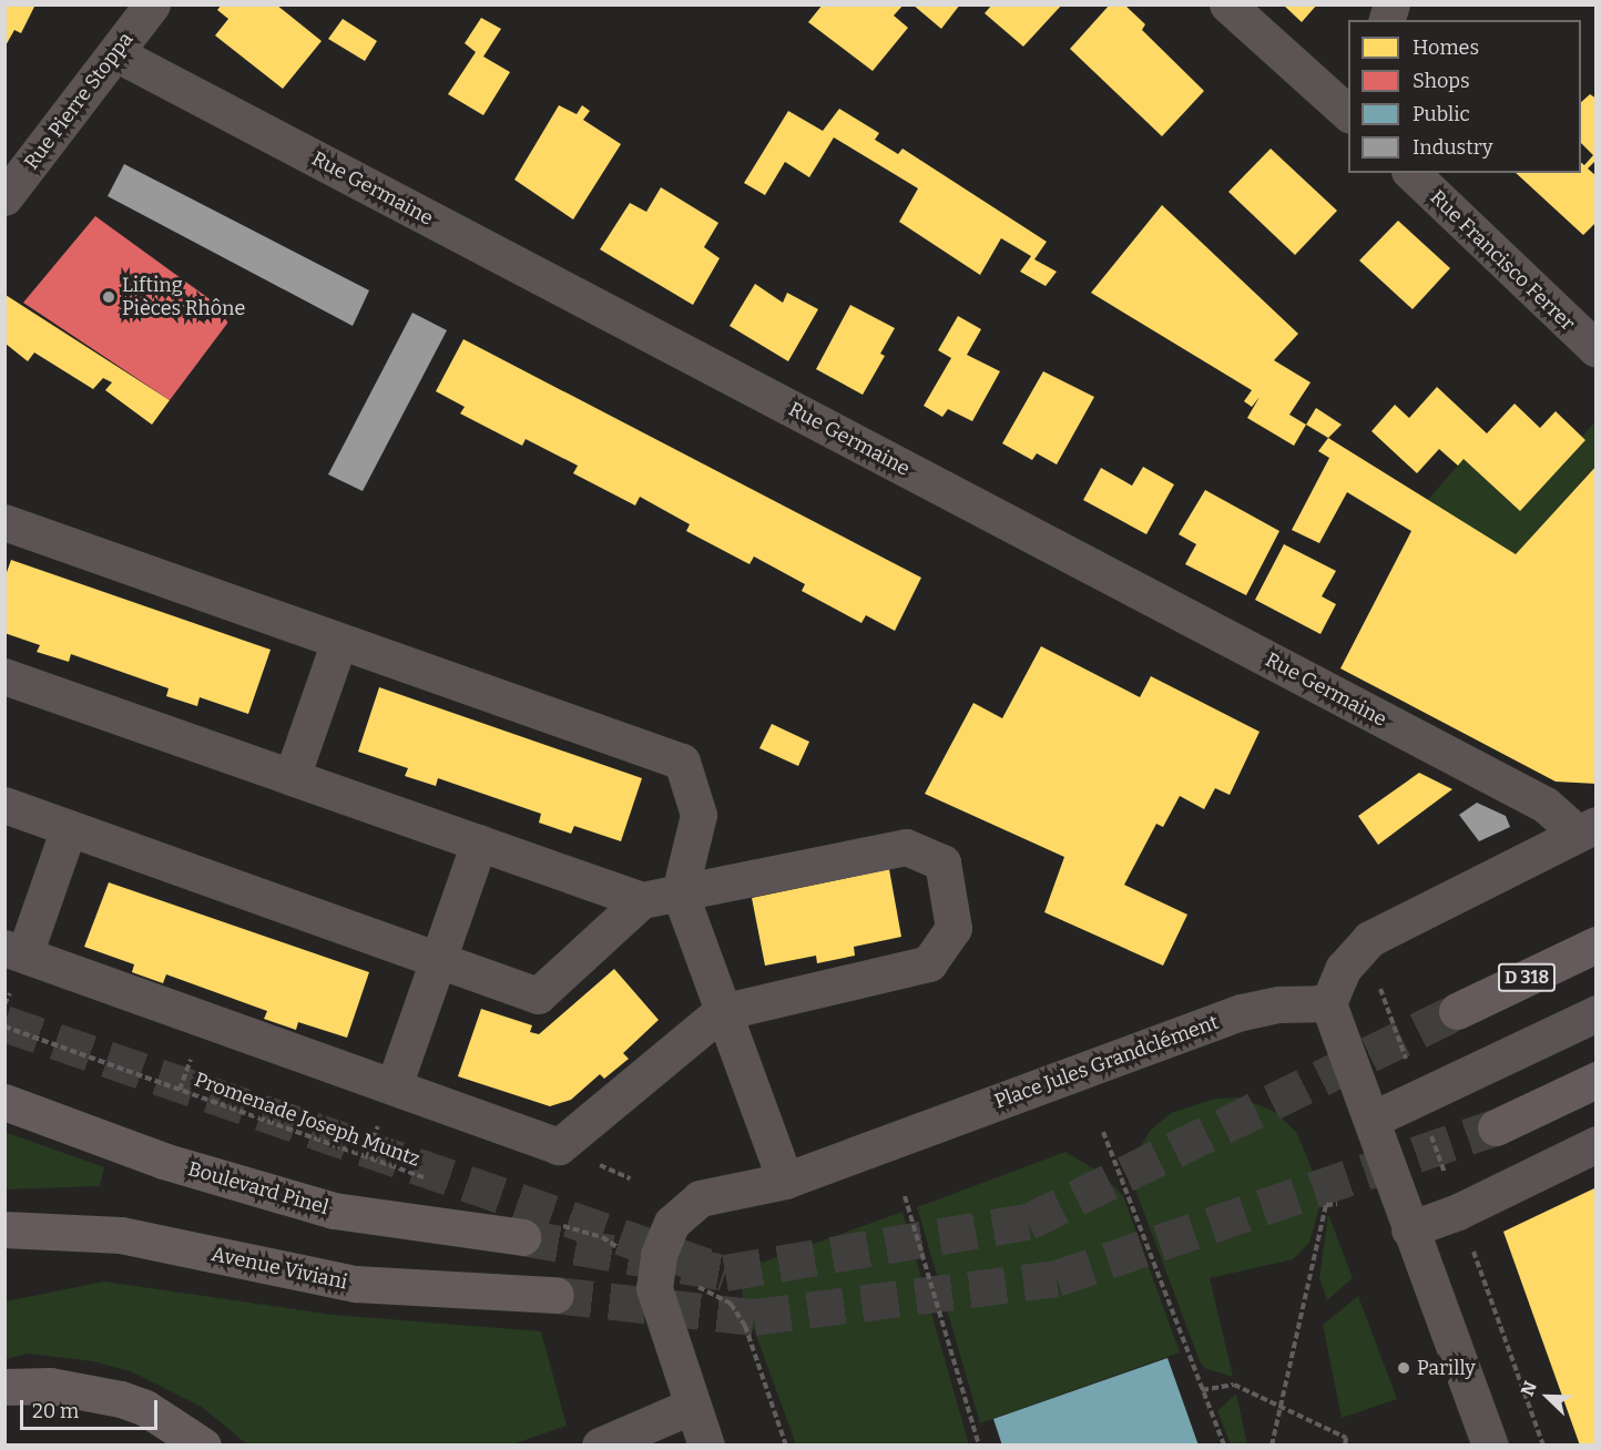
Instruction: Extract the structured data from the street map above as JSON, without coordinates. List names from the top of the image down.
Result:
{
  "streets": {
    "main road": ["D 318", "Boulevard Pinel", "Avenue Viviani"],
    "street": [
      "Rue Pierre Stoppa",
      "Rue Germaine",
      "Rue Francisco Ferrer",
      "Place Jules Grandclément"
    ],
    "path": ["Promenade Joseph Muntz"]
  },
  "crossings": [
    ["Rue Pierre Stoppa", "Rue Germaine"]
  ],
  "places": ["Lifting Pièces Rhône", "Parilly"],
  "legend": [
    "Homes",
    "Shops",
    "Public",
    "Industry"
  ],
  "scale_bar": "20 m",
  "north": "top left"
}
